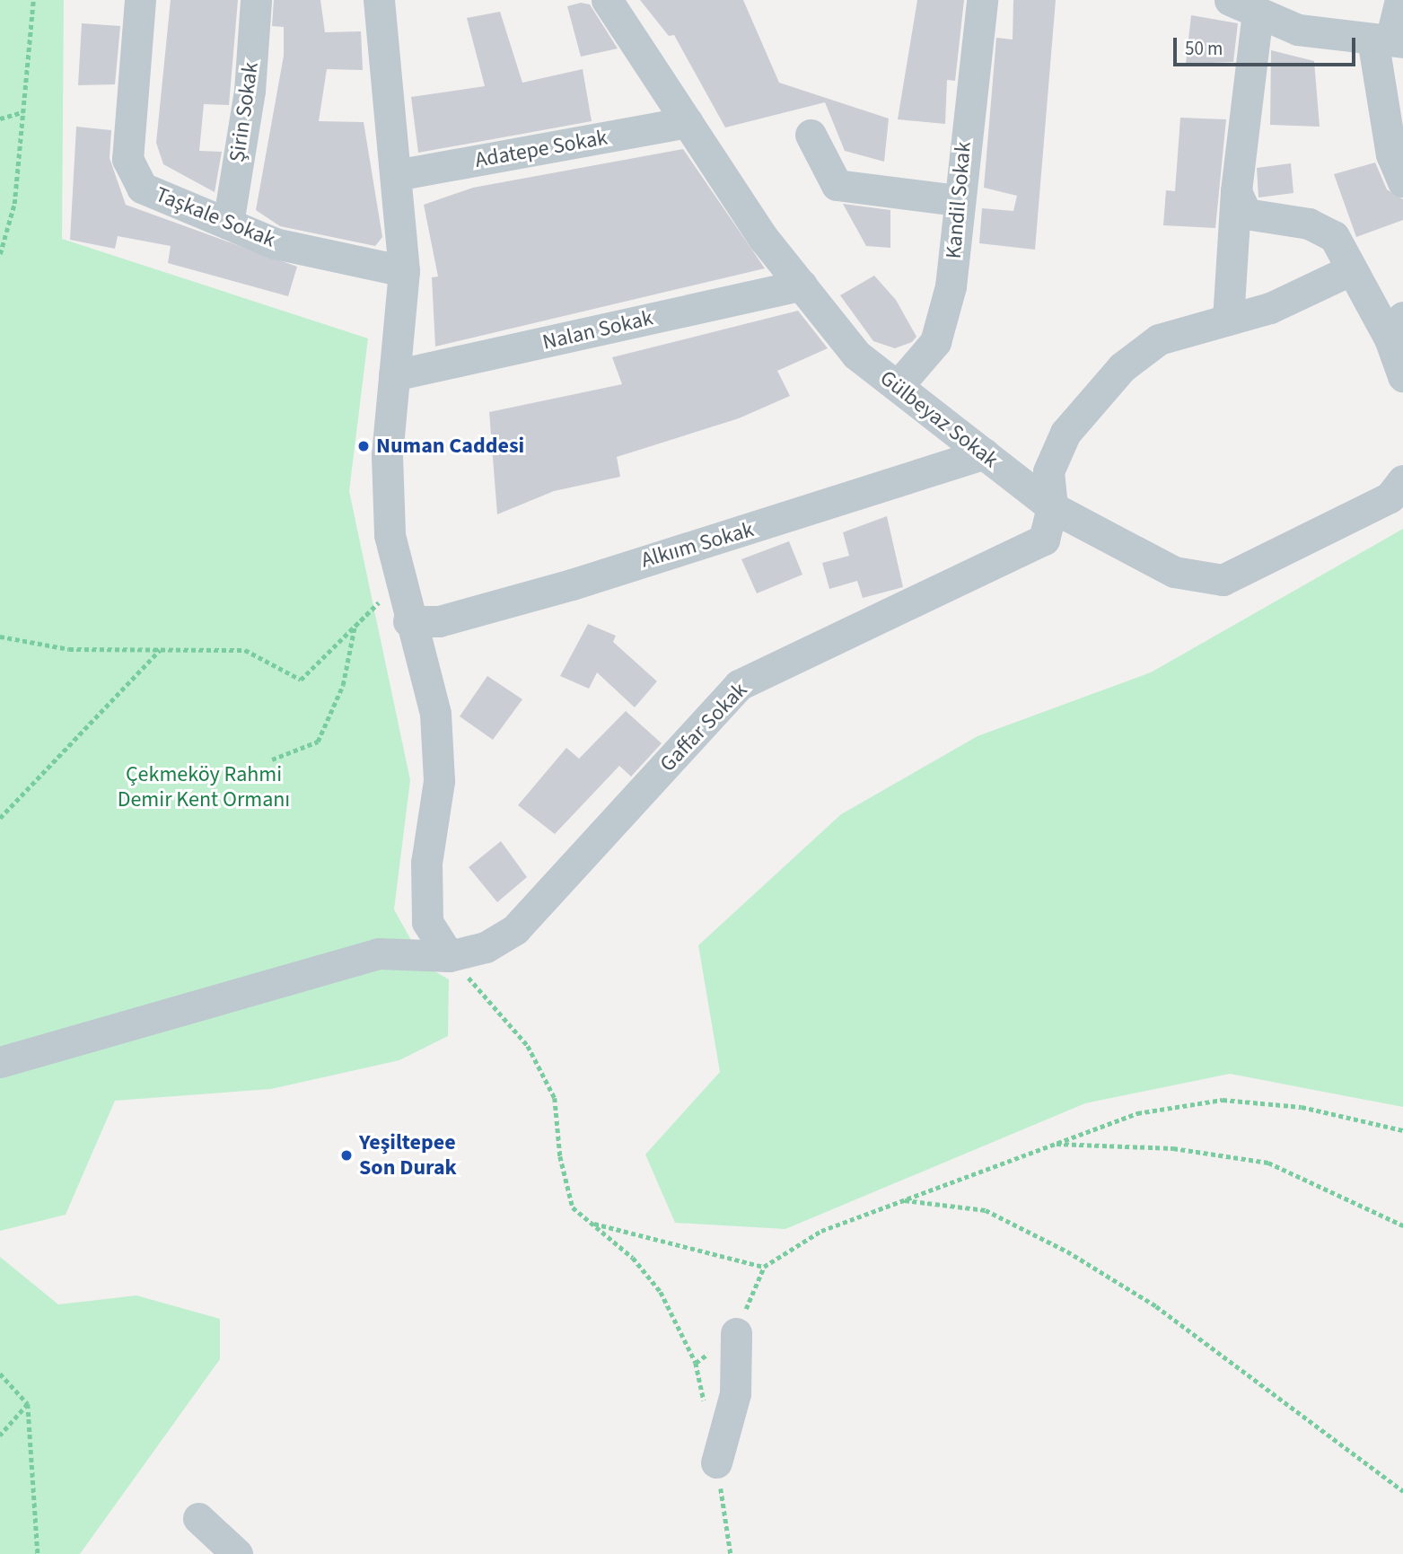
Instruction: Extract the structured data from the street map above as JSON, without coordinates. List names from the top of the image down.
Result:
{
  "streets": {
    "street": [
      "Şirin Sokak",
      "Adatepe Sokak",
      "Kandil Sokak",
      "Taşkale Sokak",
      "Nalan Sokak",
      "Gülbeyaz Sokak",
      "Alkıım Sokak",
      "Gaffar Sokak"
    ]
  },
  "crossings": [
    ["Şirin Sokak", "Taşkale Sokak"],
    ["Adatepe Sokak", "Gülbeyaz Sokak"],
    ["Kandil Sokak", "Gülbeyaz Sokak"],
    ["Nalan Sokak", "Gülbeyaz Sokak"],
    ["Gülbeyaz Sokak", "Alkıım Sokak"],
    ["Gülbeyaz Sokak", "Gaffar Sokak"]
  ],
  "parks": ["Çekmeköy Rahmi Demir Kent Ormanı"],
  "places": ["Numan Caddesi", "Yeşiltepee Son Durak"],
  "scale_bar": "50 m"
}
